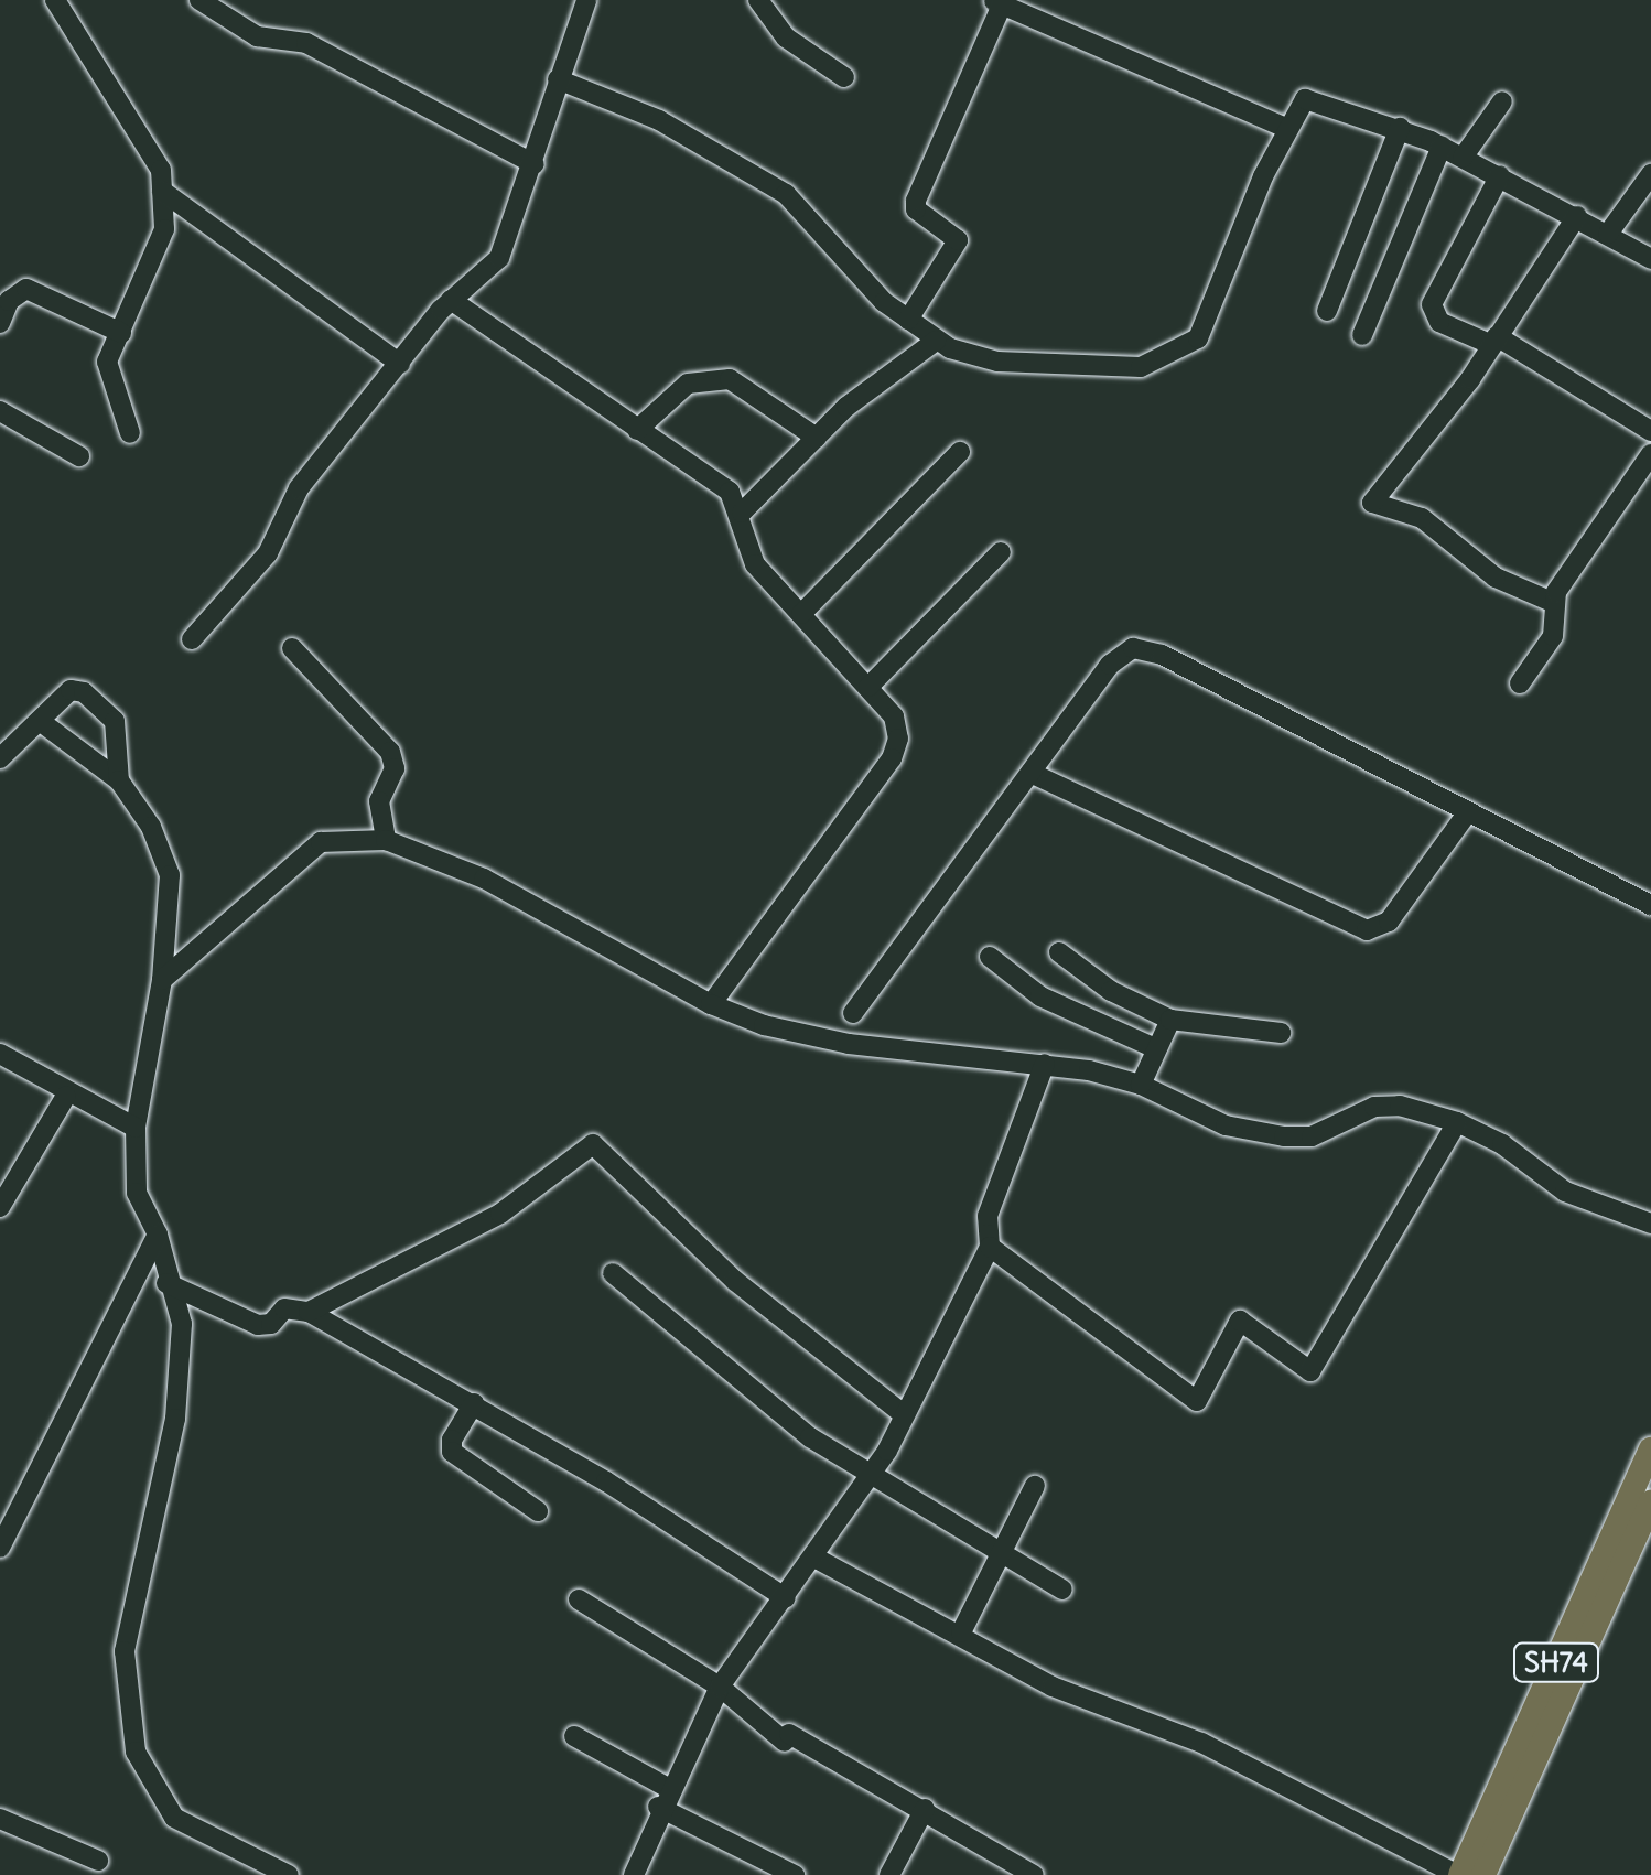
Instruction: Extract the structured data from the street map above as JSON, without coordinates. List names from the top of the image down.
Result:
{
  "streets": {
    "main road": ["SH74"]
  }
}
